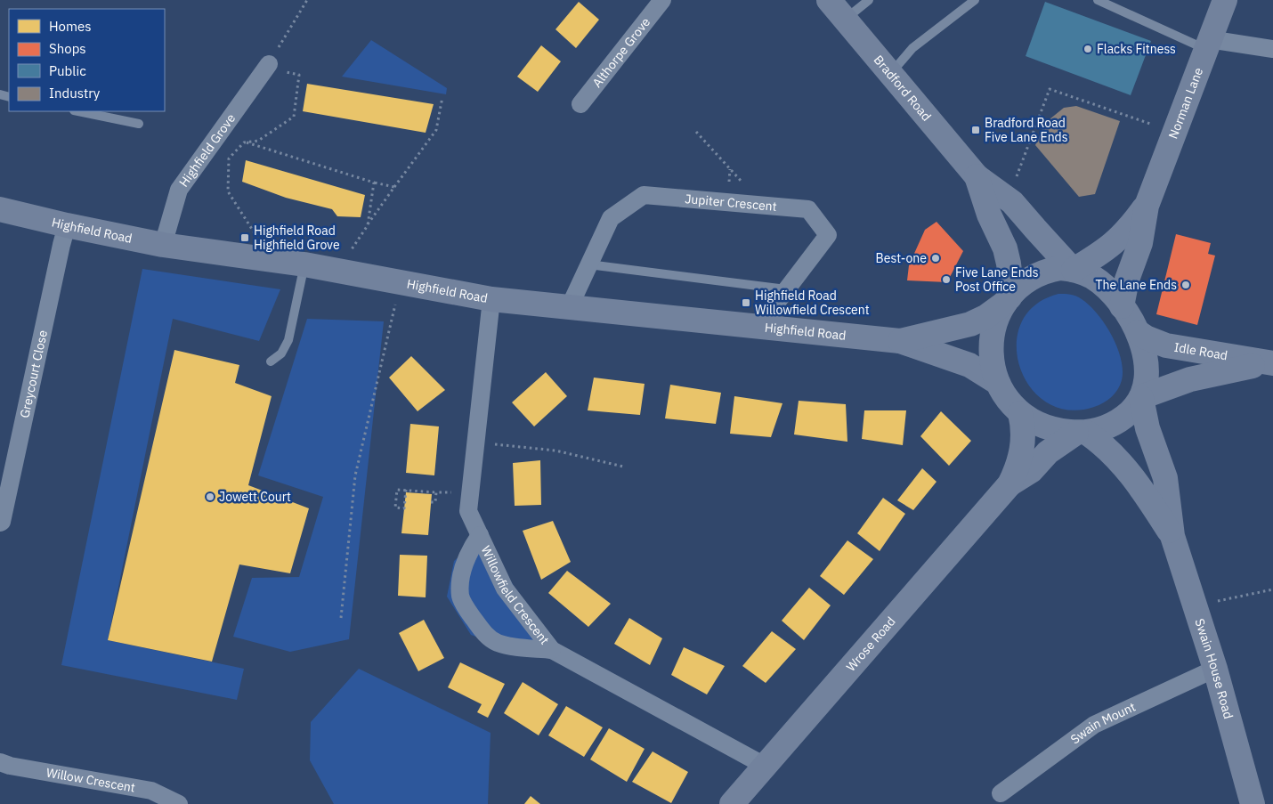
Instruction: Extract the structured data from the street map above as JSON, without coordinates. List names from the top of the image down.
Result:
{
  "streets": {
    "street": [
      "Althorpe Grove",
      "Bradford Road",
      "Norman Lane",
      "Highfield Grove",
      "Jupiter Crescent",
      "Highfield Road",
      "Idle Road",
      "Greycourt Close",
      "Willowfield Crescent",
      "Wrose Road",
      "Swain House Road",
      "Swain Mount",
      "Willow Crescent"
    ]
  },
  "crossings": [
    ["Bradford Road", "Norman Lane"],
    ["Bradford Road", "Highfield Road"],
    ["Bradford Road", "Idle Road"],
    ["Bradford Road", "Wrose Road"],
    ["Bradford Road", "Swain House Road"],
    ["Norman Lane", "Highfield Road"],
    ["Norman Lane", "Idle Road"],
    ["Norman Lane", "Wrose Road"],
    ["Norman Lane", "Swain House Road"],
    ["Highfield Grove", "Highfield Road"],
    ["Jupiter Crescent", "Highfield Road"],
    ["Highfield Road", "Idle Road"],
    ["Highfield Road", "Greycourt Close"],
    ["Highfield Road", "Willowfield Crescent"],
    ["Highfield Road", "Wrose Road"],
    ["Highfield Road", "Swain House Road"],
    ["Idle Road", "Wrose Road"],
    ["Idle Road", "Swain House Road"],
    ["Willowfield Crescent", "Wrose Road"],
    ["Wrose Road", "Swain House Road"],
    ["Swain House Road", "Swain Mount"]
  ],
  "places": {
    "other": [
      "Flacks Fitness",
      "Best-one",
      "Five Lane Ends Post Office",
      "The Lane Ends",
      "Jowett Court"
    ],
    "transit": ["Bradford Road Five Lane Ends", "Highfield Road Highfield Grove", "Highfield Road Willowfield Crescent"]
  },
  "legend": [
    "Homes",
    "Shops",
    "Public",
    "Industry"
  ]
}
